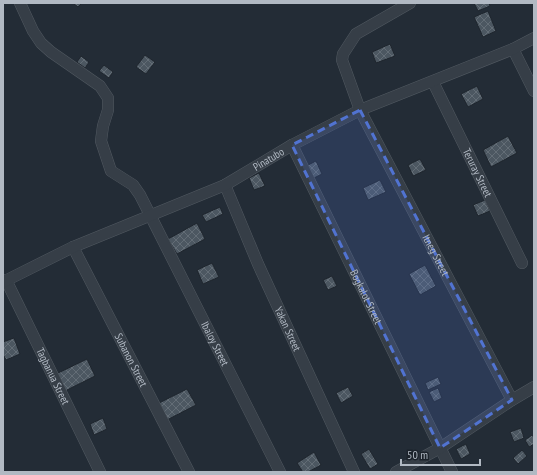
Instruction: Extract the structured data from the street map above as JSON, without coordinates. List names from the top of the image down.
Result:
{
  "streets": {
    "street": [
      "Pinatubo",
      "Teruray Street",
      "Itneg Street",
      "Bogkalot Street",
      "Yakan Street",
      "Ibaloy Street",
      "Subanon Street",
      "Tagbanua Street"
    ]
  },
  "crossings": [
    ["Pinatubo", "Teruray Street"],
    ["Pinatubo", "Itneg Street"],
    ["Pinatubo", "Bogkalot Street"],
    ["Pinatubo", "Yakan Street"],
    ["Pinatubo", "Ibaloy Street"],
    ["Pinatubo", "Subanon Street"],
    ["Pinatubo", "Tagbanua Street"]
  ],
  "scale_bar": "50 m"
}
